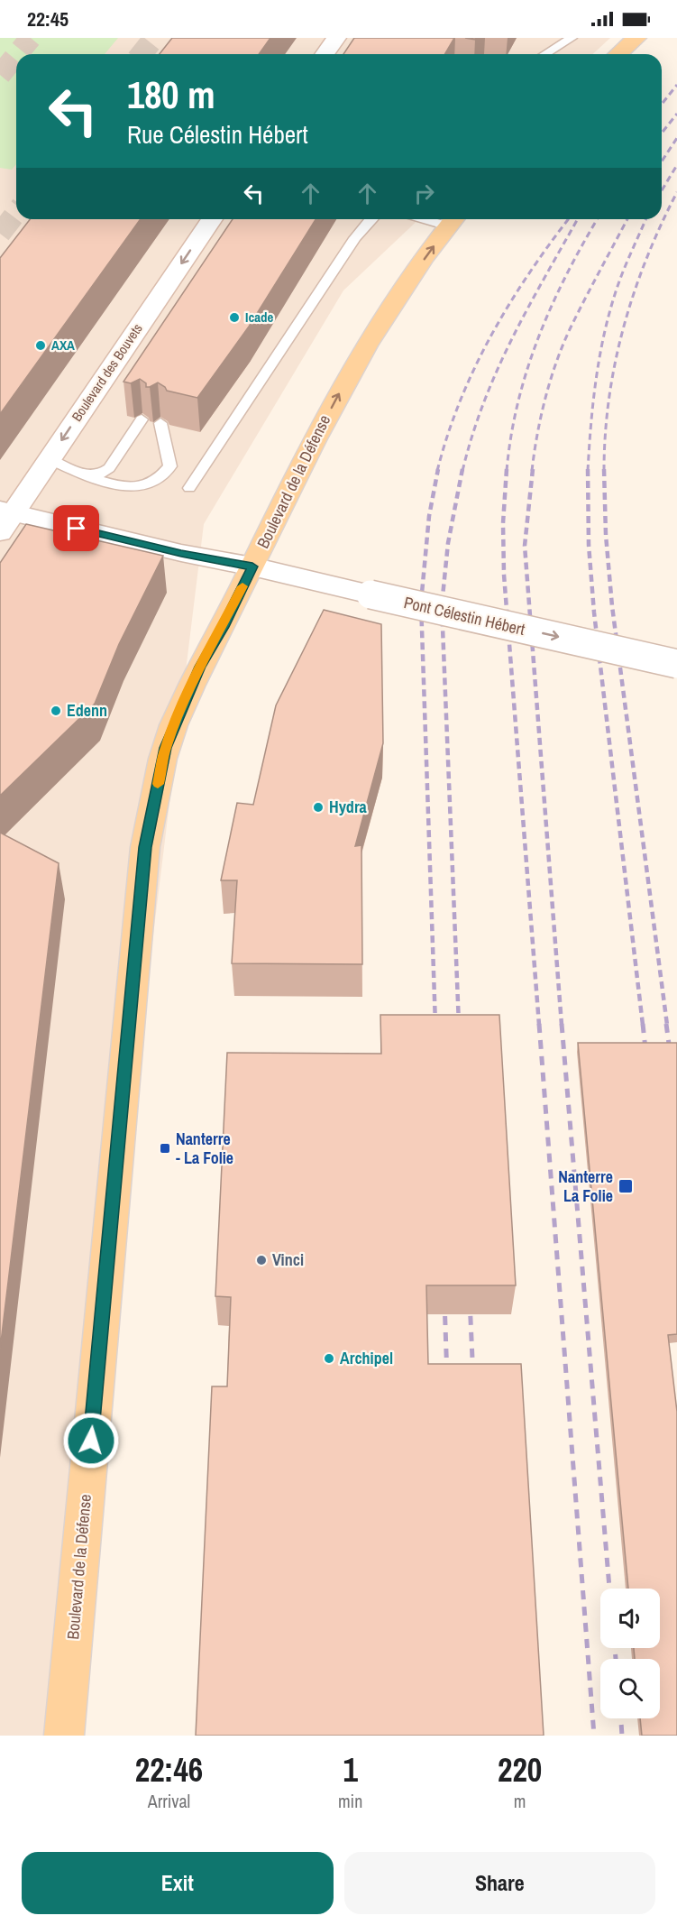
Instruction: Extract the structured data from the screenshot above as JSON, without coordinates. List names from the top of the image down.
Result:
{
  "streets": {
    "main road": ["Boulevard de la Défense"],
    "street": ["Boulevard des Bouvets", "Pont Célestin Hébert"]
  },
  "crossings": [
    ["Boulevard des Bouvets", "Pont Célestin Hébert"],
    ["Boulevard de la Défense", "Pont Célestin Hébert"]
  ],
  "one_way": ["Boulevard des Bouvets", "Pont Célestin Hébert"],
  "places": {
    "other": [
      "Icade",
      "AXA",
      "Edenn",
      "Hydra",
      "Vinci",
      "Archipel"
    ],
    "transit": ["Nanterre - La Folie", "Nanterre La Folie"]
  },
  "page": {
    "status": "22:45",
    "turn": ["180 m", "Rue Célestin Hébert"],
    "eta": [
      "22:46",
      "Arrival",
      "1",
      "min",
      "220",
      "m"
    ],
    "buttons": ["Exit", "Share"]
  }
}
